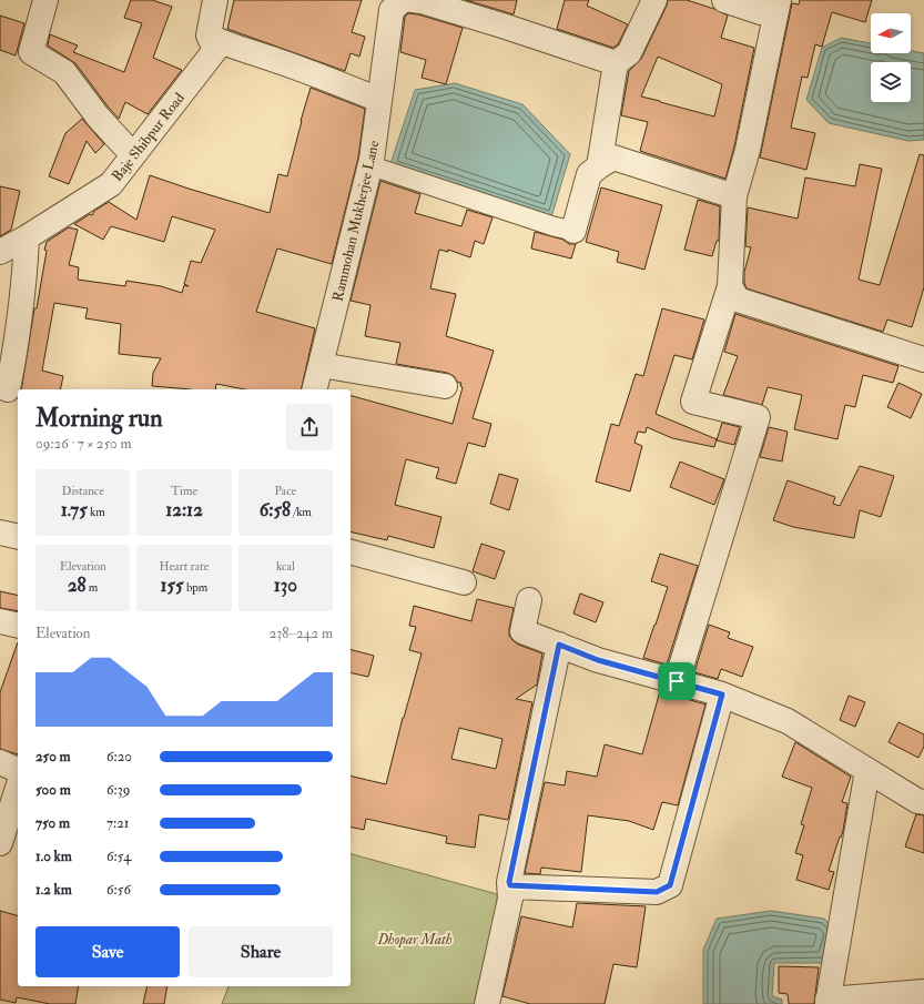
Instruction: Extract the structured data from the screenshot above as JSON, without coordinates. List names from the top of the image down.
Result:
{
  "streets": {
    "street": ["Baje Shibpur Road", "Rammohan Mukherjee Lane"]
  },
  "parks": ["Dhopar Math"],
  "north": "left",
  "page": {
    "heading": ["Morning run", "09:26 · 7 × 250 m"],
    "stats": [
      ["Distance", "1.75 km"],
      ["Time", "12:12"],
      ["Pace", "6:58 /km"],
      ["Elevation", "28 m"],
      ["Heart rate", "155 bpm"],
      ["kcal", "130"]
    ],
    "chart": ["Elevation", "238–242 m"],
    "list": [
      {
        "name": "250 m",
        "note": "6:20"
      },
      {
        "name": "500 m",
        "note": "6:39"
      },
      {
        "name": "750 m",
        "note": "7:21"
      },
      {
        "name": "1.0 km",
        "note": "6:54"
      },
      {
        "name": "1.2 km",
        "note": "6:56"
      }
    ],
    "buttons": ["Save", "Share"]
  }
}
